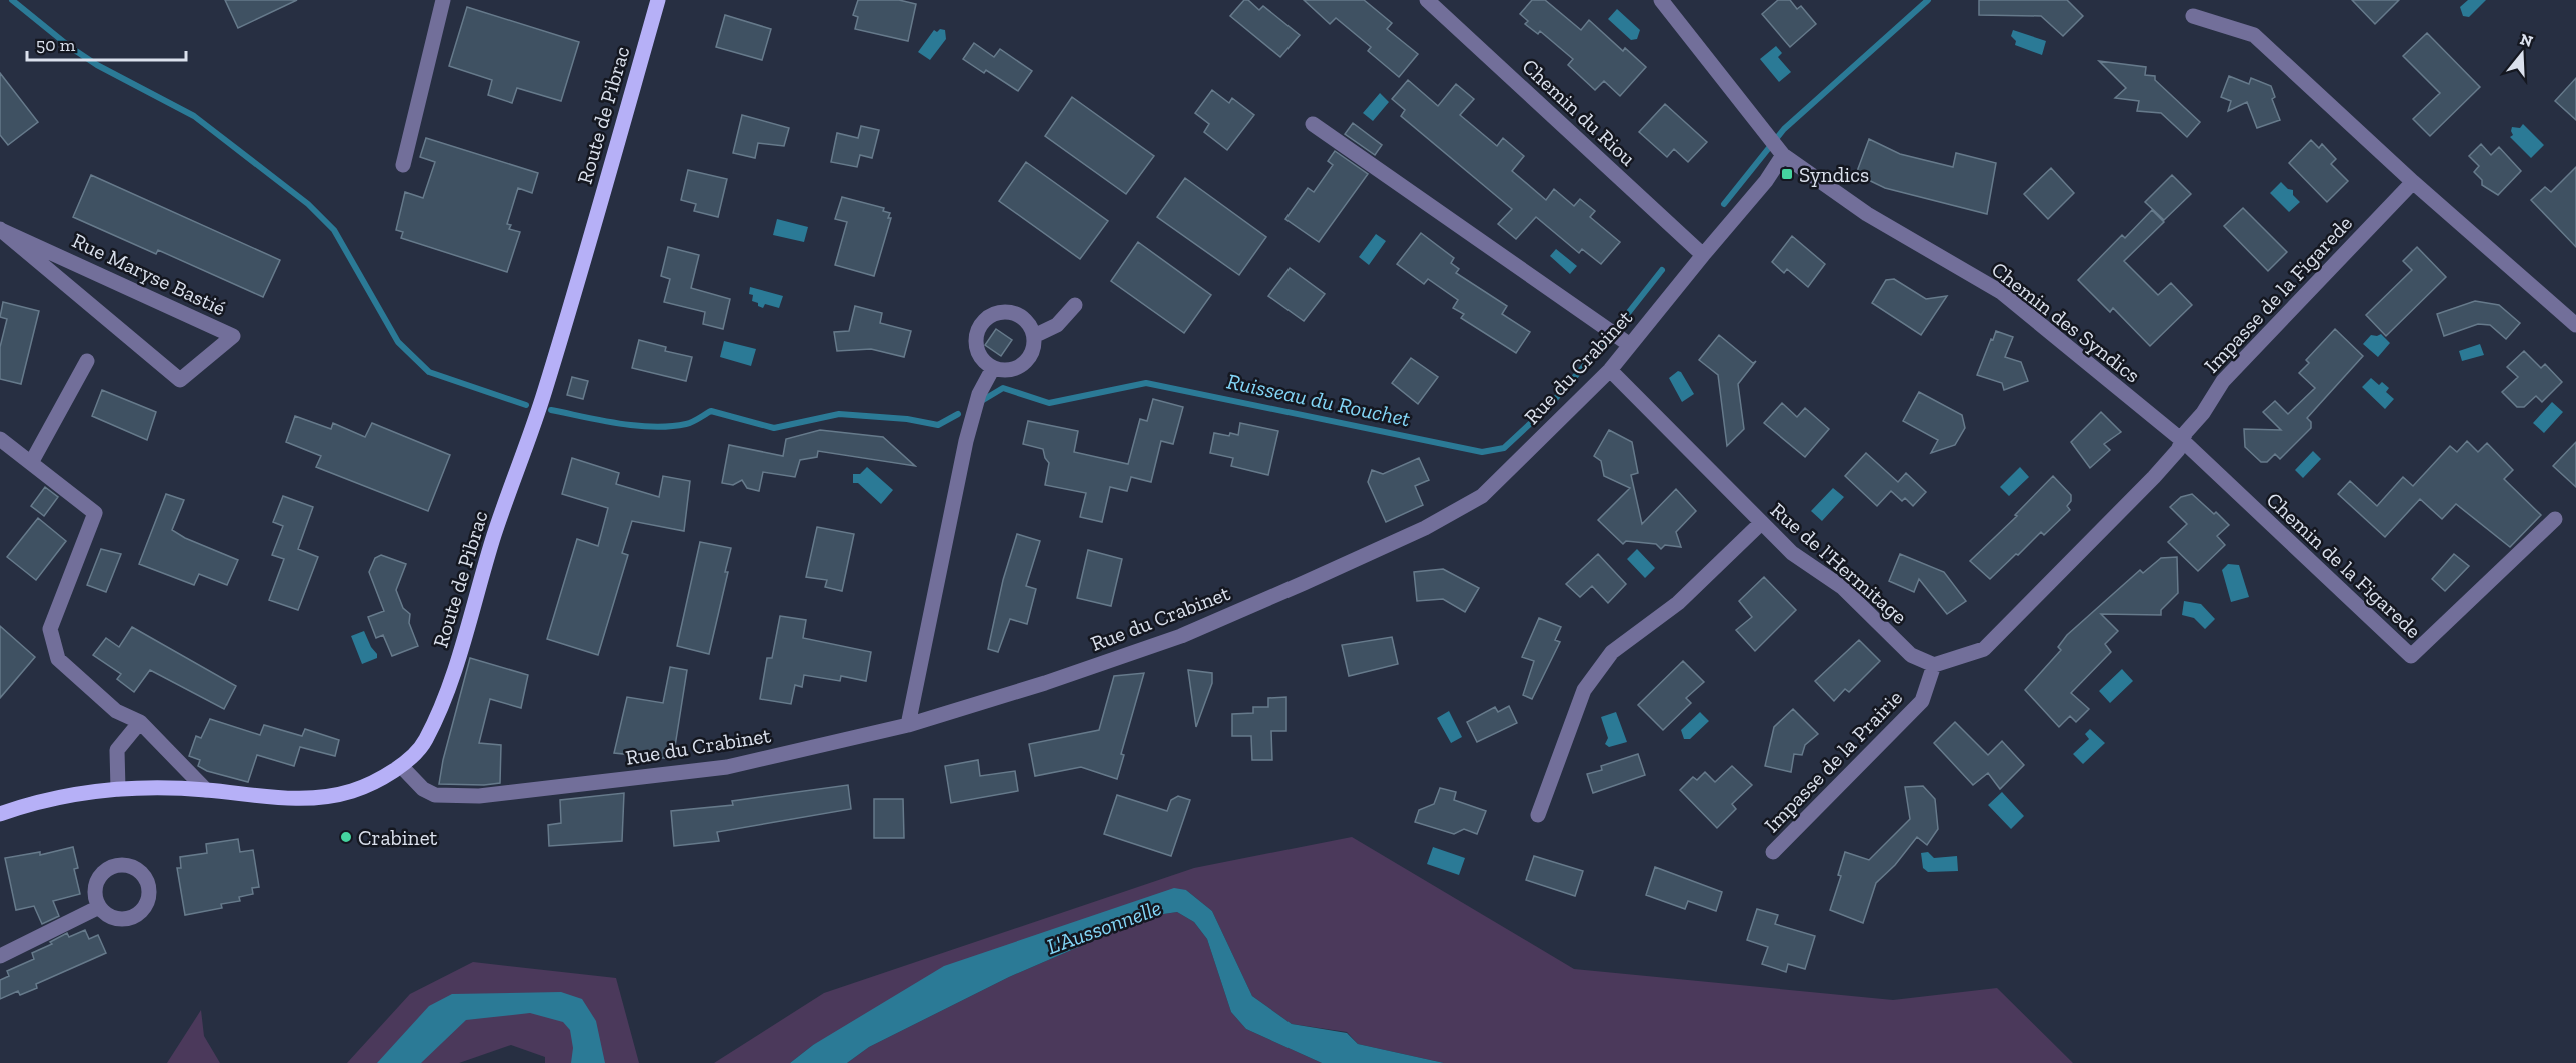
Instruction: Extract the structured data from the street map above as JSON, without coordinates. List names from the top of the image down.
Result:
{
  "streets": {
    "main road": ["Route de Pibrac"],
    "street": [
      "Chemin du Riou",
      "Rue Maryse Bastié",
      "Impasse de la Figarede",
      "Chemin des Syndics",
      "Rue du Crabinet",
      "Rue de l'Hermitage",
      "Chemin de la Figarede",
      "Impasse de la Prairie"
    ]
  },
  "crossings": [
    ["Chemin du Riou", "Rue du Crabinet"],
    ["Route de Pibrac", "Rue du Crabinet"],
    ["Impasse de la Figarede", "Chemin des Syndics"],
    ["Impasse de la Figarede", "Chemin de la Figarede"],
    ["Chemin des Syndics", "Rue du Crabinet"],
    ["Chemin des Syndics", "Chemin de la Figarede"],
    ["Rue du Crabinet", "Rue de l'Hermitage"],
    ["Rue de l'Hermitage", "Impasse de la Prairie"]
  ],
  "water": ["Ruisseau du Rouchet", "L'Aussonnelle"],
  "places": {
    "transit": ["Syndics"],
    "other": ["Crabinet"]
  },
  "scale_bar": "50 m",
  "north": "top"
}
